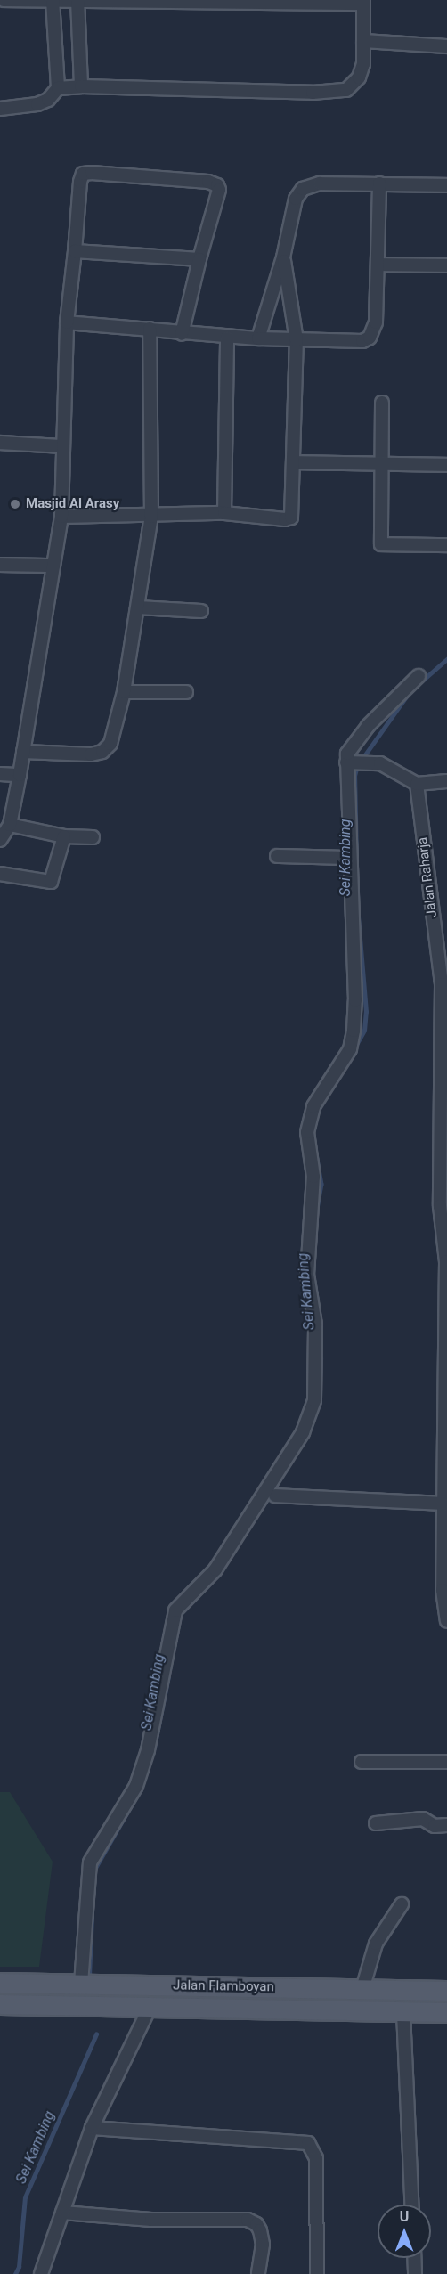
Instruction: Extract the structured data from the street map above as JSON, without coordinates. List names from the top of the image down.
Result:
{
  "streets": {
    "main road": ["Jalan Flamboyan"],
    "street": ["Jalan Raharja"]
  },
  "water": ["Sei Kambing"],
  "places": ["Masjid Al Arasy"],
  "north": "top"
}
